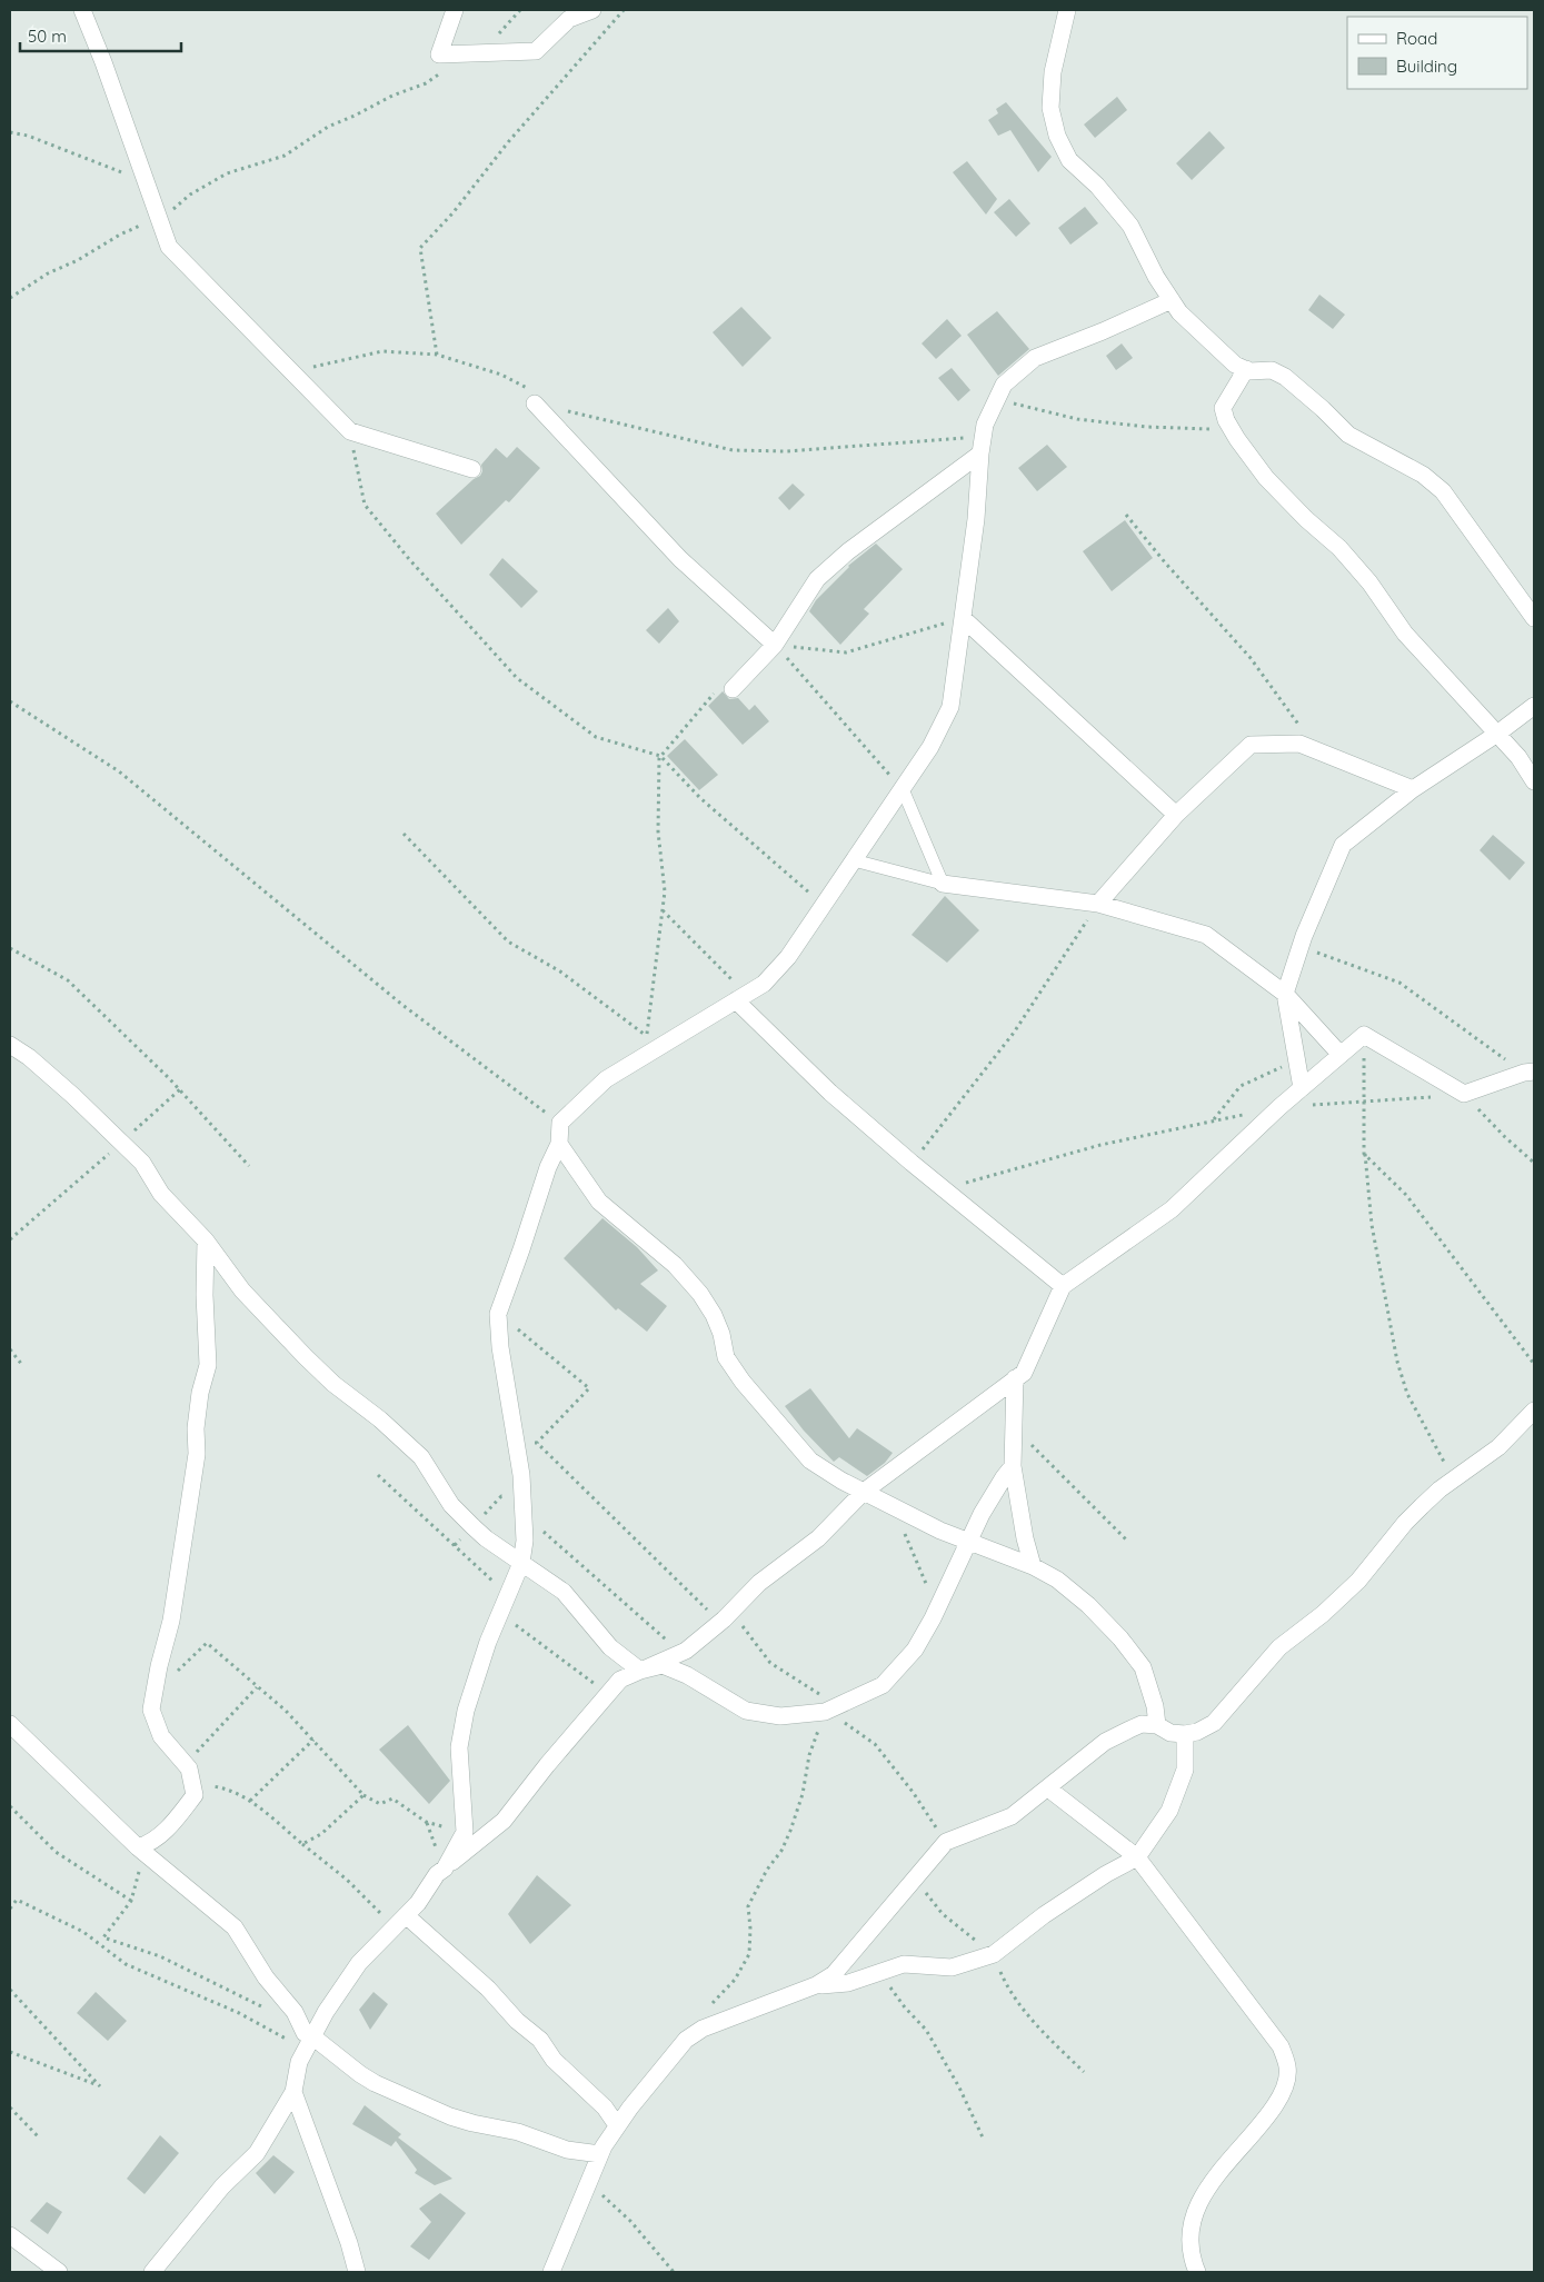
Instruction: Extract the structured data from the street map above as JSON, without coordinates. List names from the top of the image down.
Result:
{
  "legend": ["Road", "Building"],
  "scale_bar": "50 m"
}
